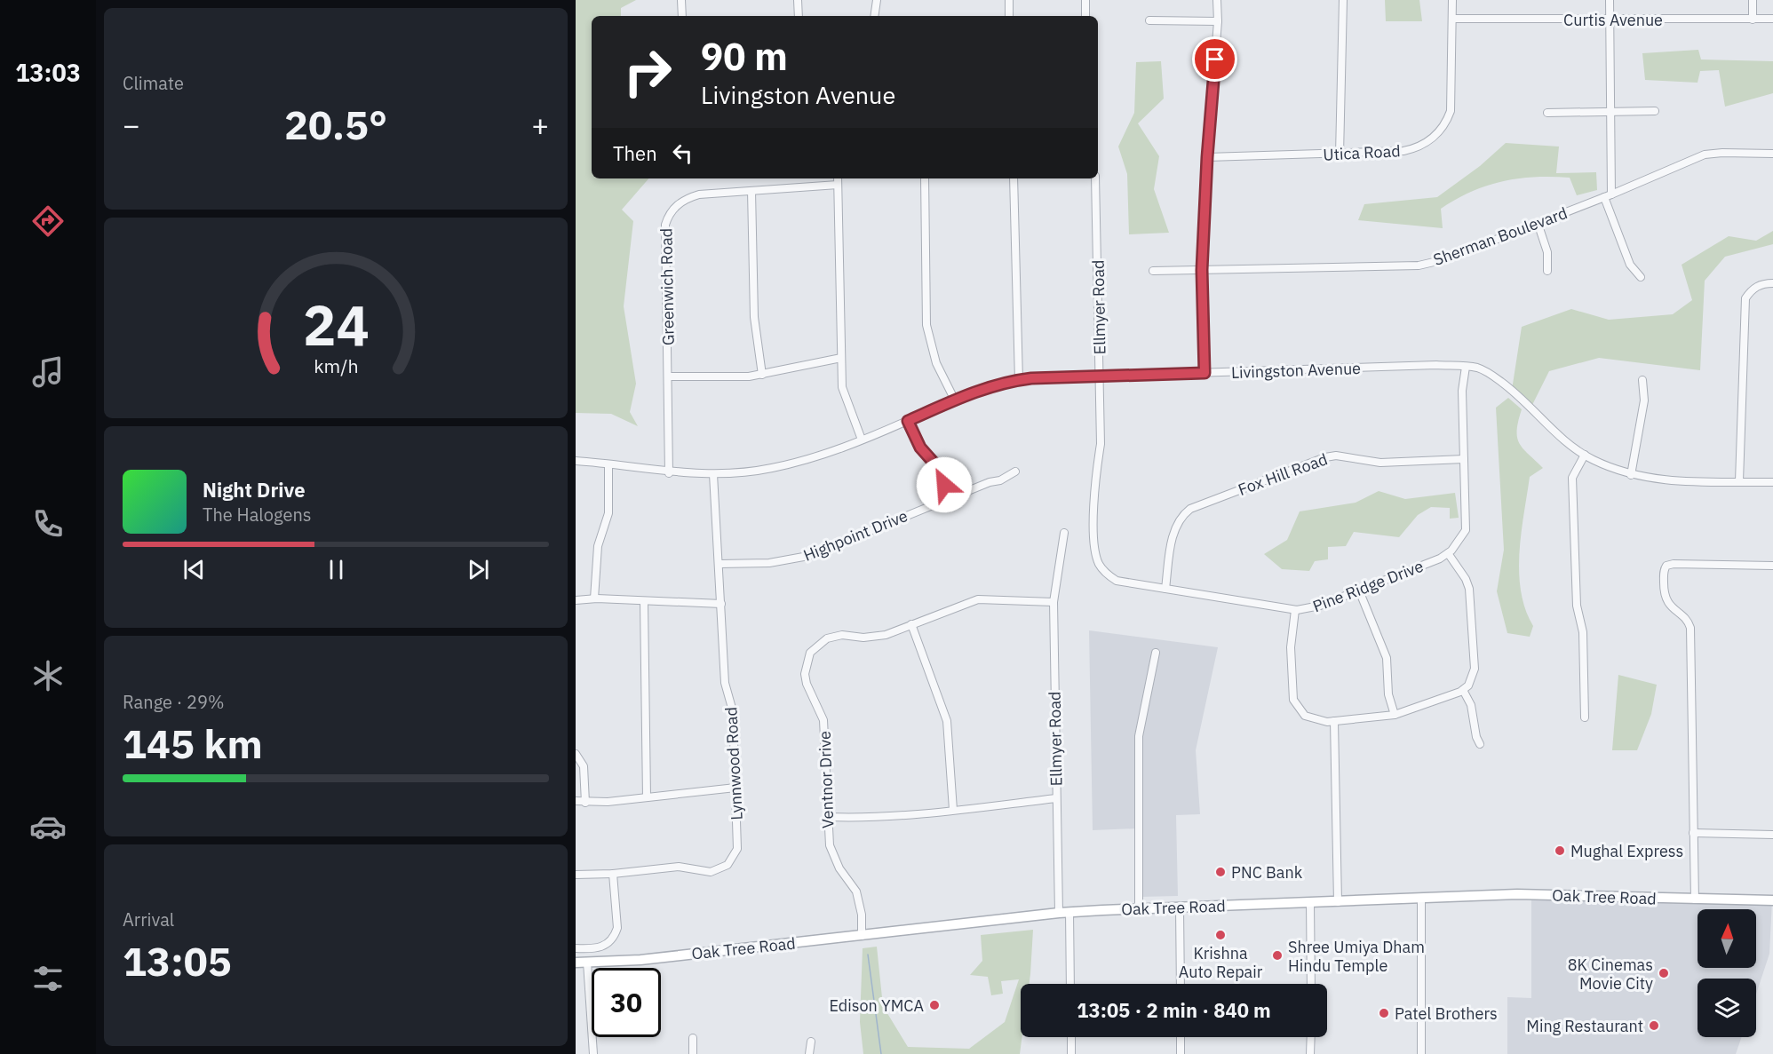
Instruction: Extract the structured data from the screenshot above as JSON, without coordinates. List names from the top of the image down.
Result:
{
  "streets": {
    "main road": ["Oak Tree Road"],
    "street": [
      "Curtis Avenue",
      "Utica Road",
      "Sherman Boulevard",
      "Greenwich Road",
      "Ellmyer Road",
      "Livingston Avenue",
      "Fox Hill Road",
      "Highpoint Drive",
      "Pine Ridge Drive",
      "Lynnwood Road",
      "Ventnor Drive"
    ]
  },
  "crossings": [
    ["Curtis Avenue", "Utica Road"],
    ["Greenwich Road", "Livingston Avenue"],
    ["Ellmyer Road", "Livingston Avenue"],
    ["Ellmyer Road", "Pine Ridge Drive"],
    ["Ellmyer Road", "Ventnor Drive"],
    ["Ellmyer Road", "Oak Tree Road"],
    ["Livingston Avenue", "Pine Ridge Drive"],
    ["Livingston Avenue", "Lynnwood Road"],
    ["Fox Hill Road", "Pine Ridge Drive"],
    ["Highpoint Drive", "Lynnwood Road"],
    ["Ventnor Drive", "Oak Tree Road"]
  ],
  "places": [
    "Mughal Express",
    "PNC Bank",
    "Krishna Auto Repair",
    "Shree Umiya Dham Hindu Temple",
    "8K Cinemas Movie City",
    "Edison YMCA",
    "Patel Brothers",
    "Ming Restaurant"
  ],
  "north": "top",
  "page": {
    "tabs": "13:03",
    "tile": [
      "Climate",
      ["Range · 29%", "145 km"],
      ["Arrival", "13:05"]
    ],
    "turn": ["90 m", "Livingston Avenue"],
    "heat": ["−", "20.5°", "+"],
    "then": "Then",
    "song": ["Night Drive", "The Halogens"],
    "limit": "30",
    "trip": "13:05 · 2 min · 840 m",
    "gauge": ["24", "km/h"]
  }
}
